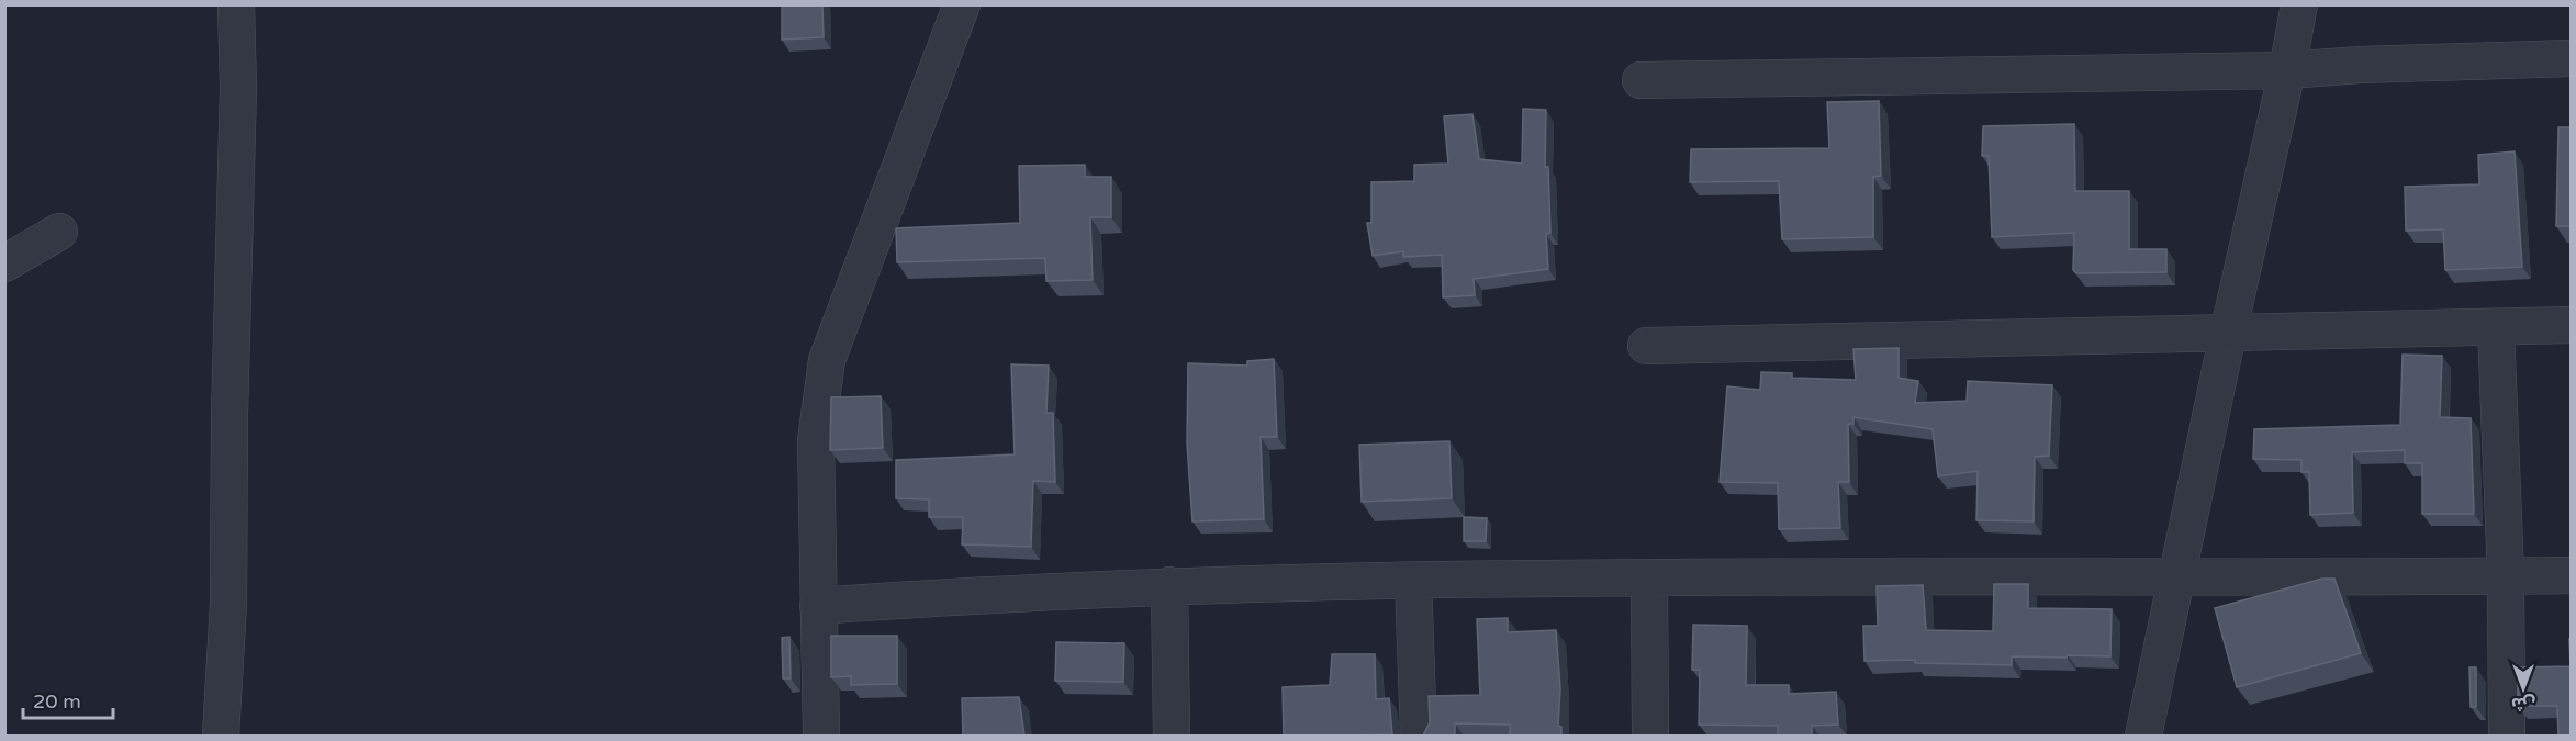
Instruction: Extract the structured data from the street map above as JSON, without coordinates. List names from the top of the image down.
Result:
{
  "scale_bar": "20 m",
  "north": "bottom"
}
